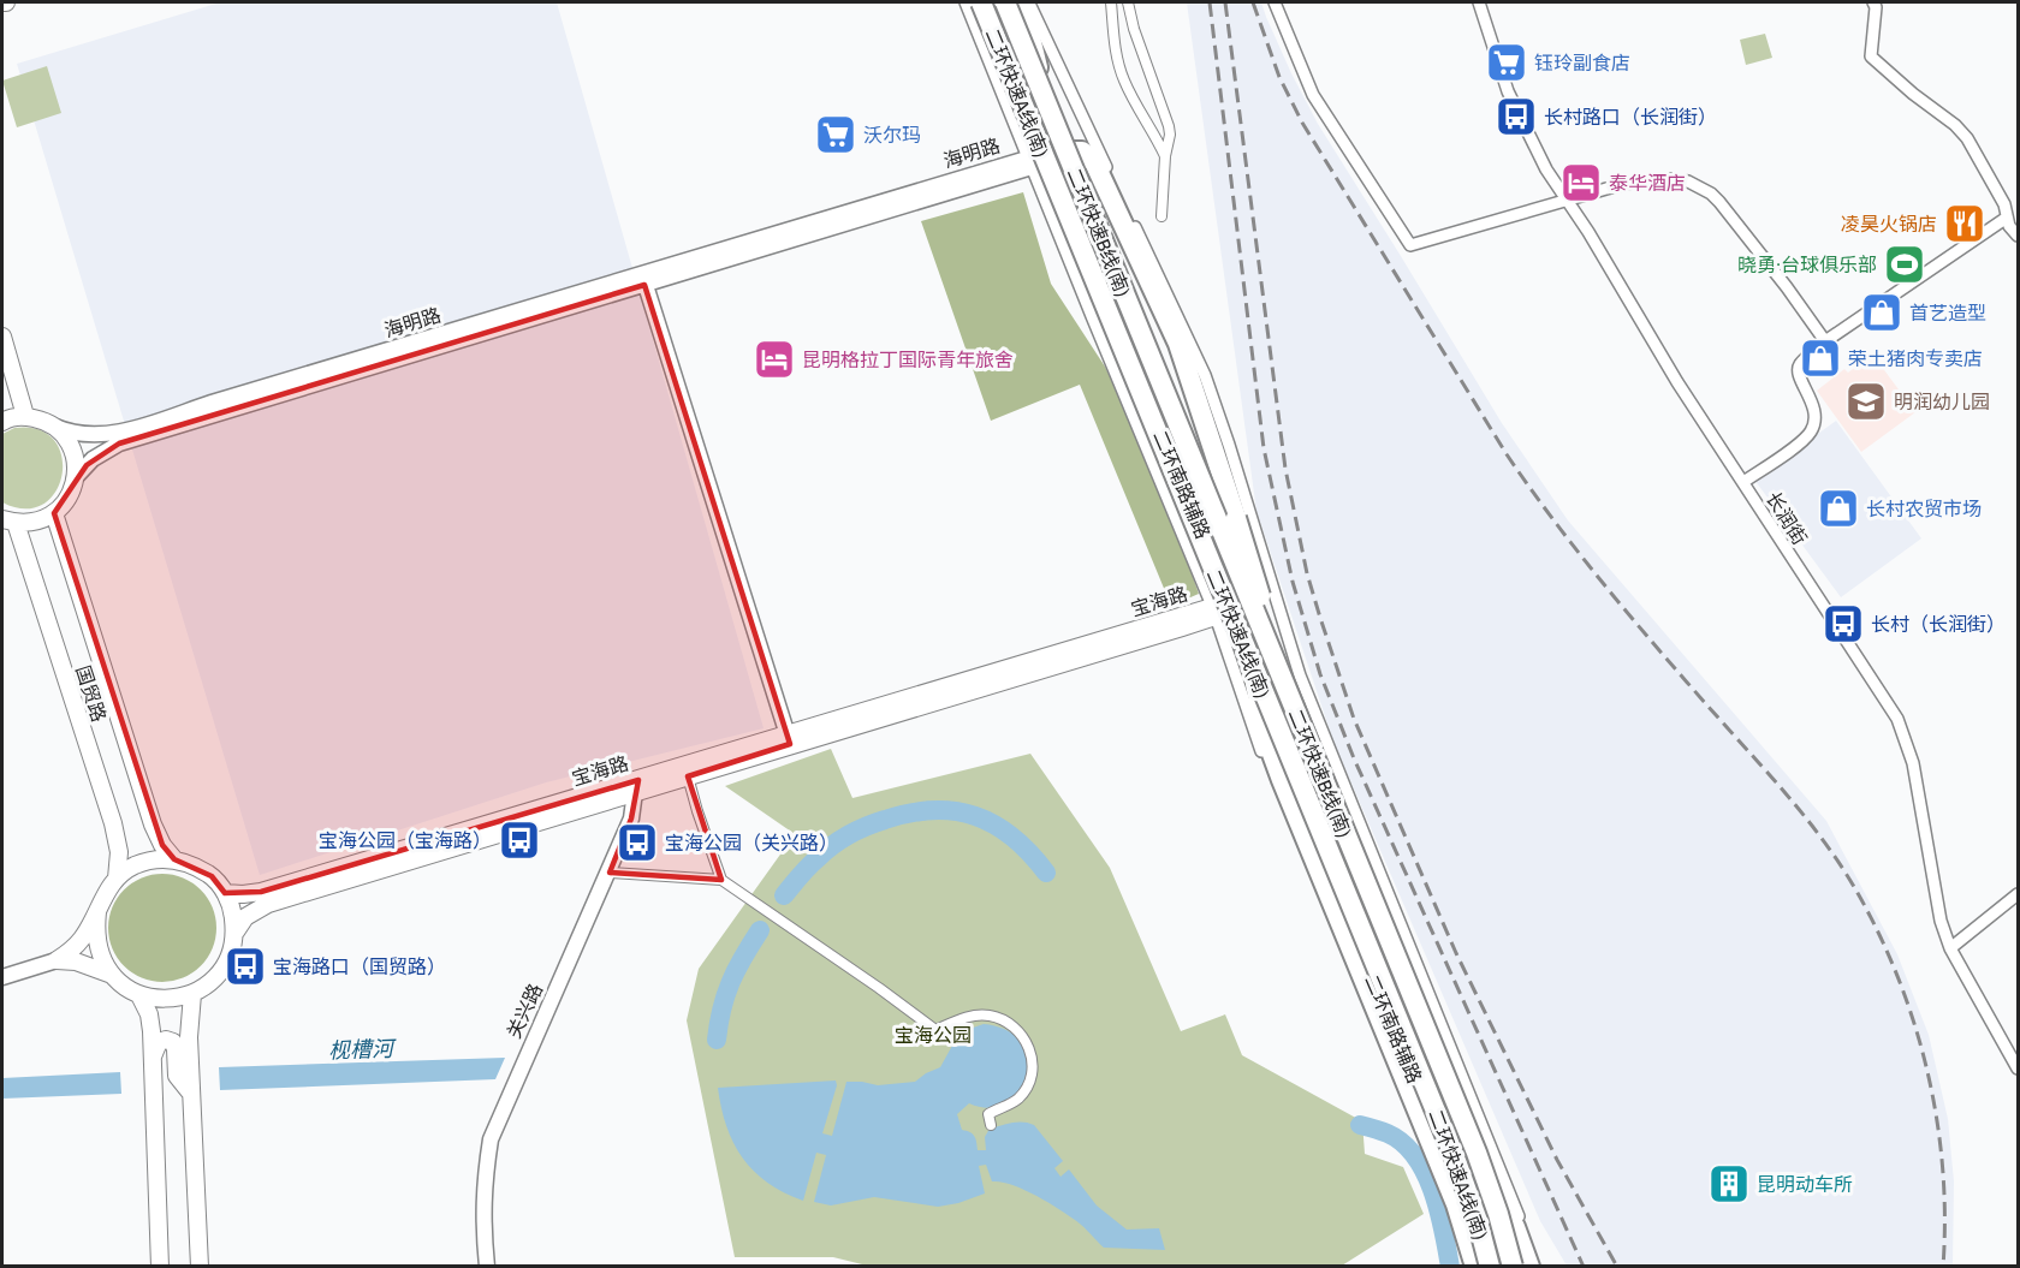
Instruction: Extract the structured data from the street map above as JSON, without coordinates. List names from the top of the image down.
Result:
{
  "streets": {
    "highway": ["二环快速A线(南)", "二环快速B线(南)"],
    "main road": ["宝海路", "国贸路"],
    "street": [
      "海明路",
      "二环南路辅路",
      "长润街",
      "关兴路"
    ]
  },
  "crossings": [
    ["海明路", "二环快速B线(南)"],
    ["海明路", "二环南路辅路"],
    ["二环南路辅路", "宝海路"],
    ["宝海路", "国贸路"],
    ["宝海路", "关兴路"]
  ],
  "water": ["枧槽河"],
  "parks": ["宝海公园"],
  "places": {
    "supermarket": ["钰玲副食店", "沃尔玛"],
    "bus stop": [
      "长村路口（长润街）",
      "长村（长润街）",
      "宝海公园（宝海路）",
      "宝海公园（关兴路）",
      "宝海路口（国贸路）"
    ],
    "hotel": ["泰华酒店", "昆明格拉丁国际青年旅舍"],
    "restaurant": ["凌昊火锅店"],
    "sports": ["晓勇·台球俱乐部"],
    "shop": ["首艺造型", "荣土猪肉专卖店", "长村农贸市场"],
    "school or university": ["明润幼儿园"],
    "building": ["昆明动车所"]
  }
}
